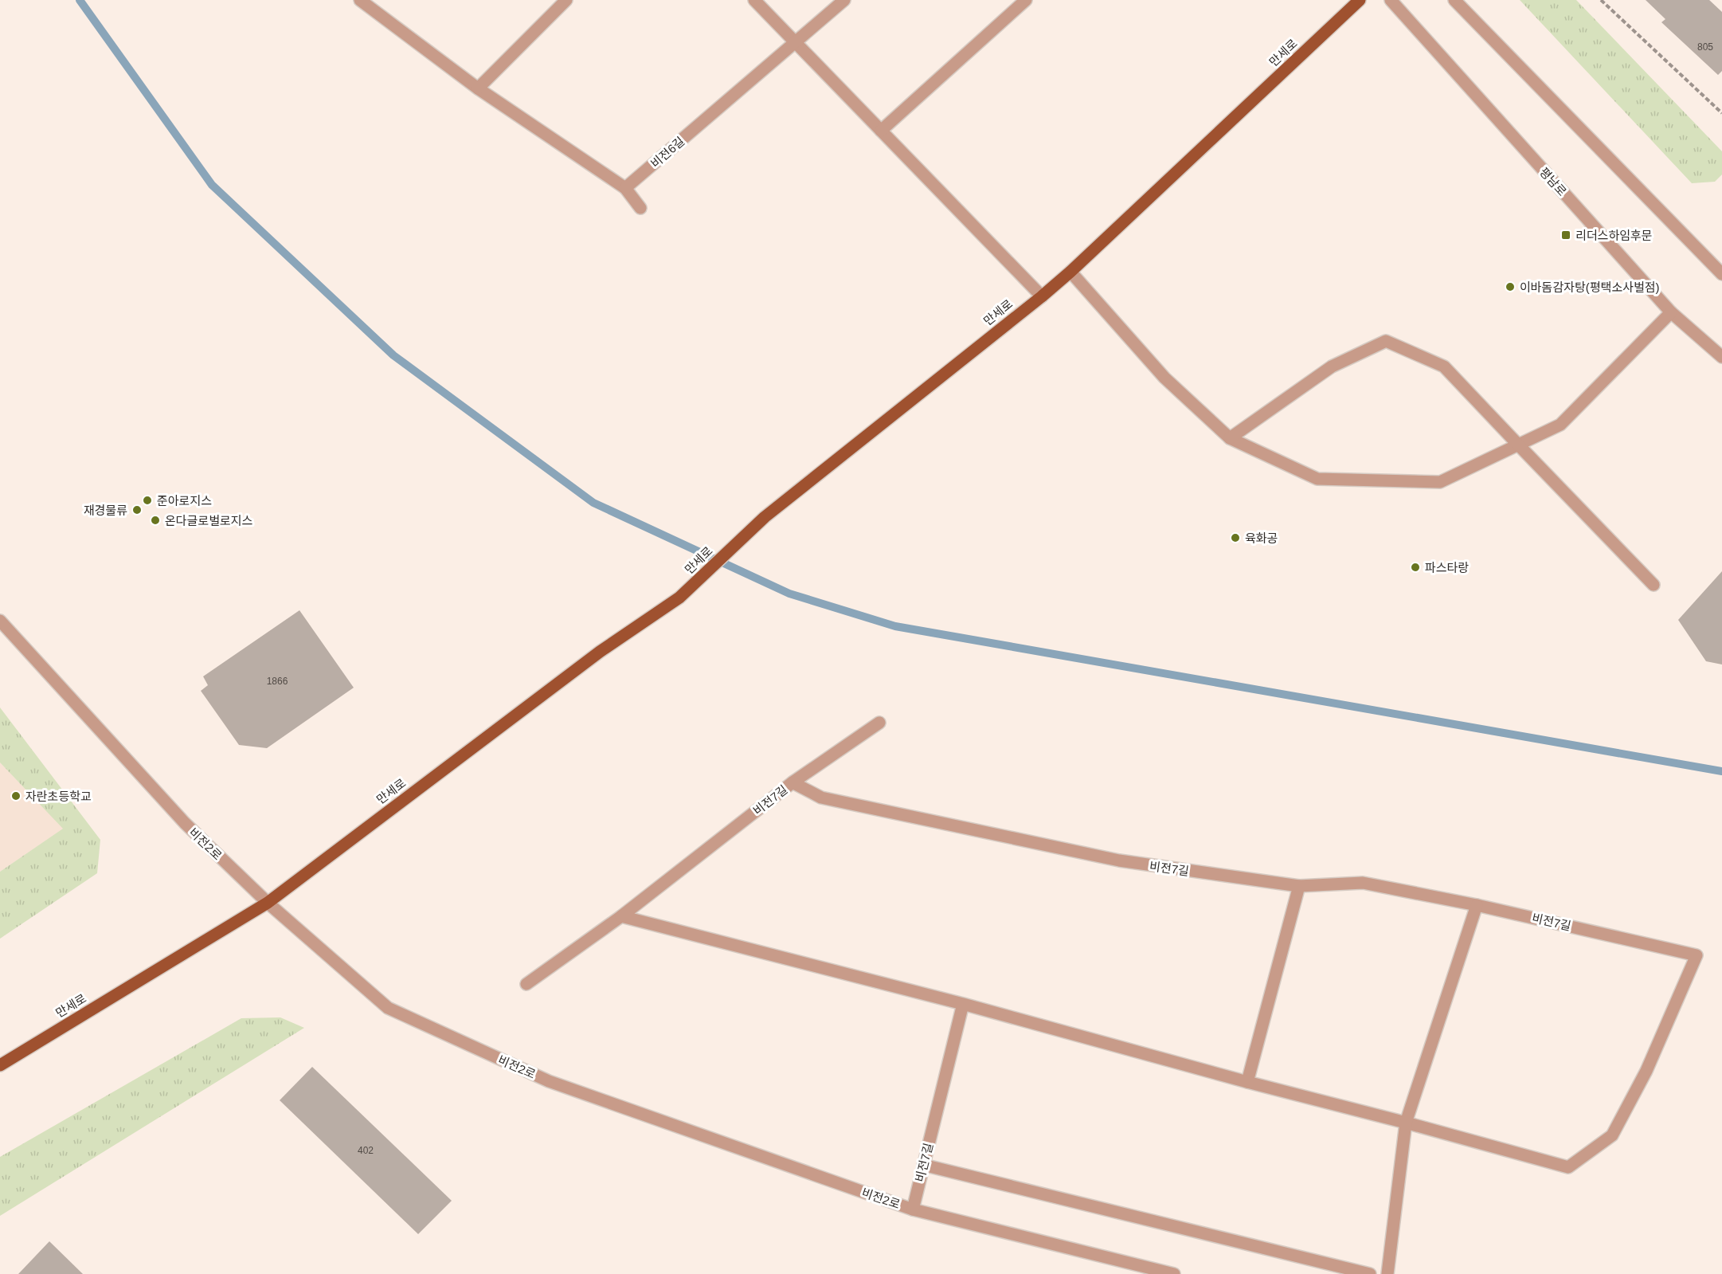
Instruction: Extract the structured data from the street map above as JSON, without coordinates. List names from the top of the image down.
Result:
{
  "streets": {
    "main road": ["만세로"],
    "street": [
      "비전6길",
      "평남로",
      "비전7길",
      "비전2로"
    ]
  },
  "crossings": [
    ["만세로", "비전2로"],
    ["비전7길", "비전2로"]
  ],
  "places": {
    "transit": ["리더스하임후문"],
    "other": [
      "이바돔감자탕(평택소사벌점)",
      "준아로지스",
      "재경물류",
      "온다글로벌로지스",
      "육화공",
      "파스타랑",
      "자란초등학교"
    ]
  },
  "house_numbers": ["805", "1866", "402"]
}
